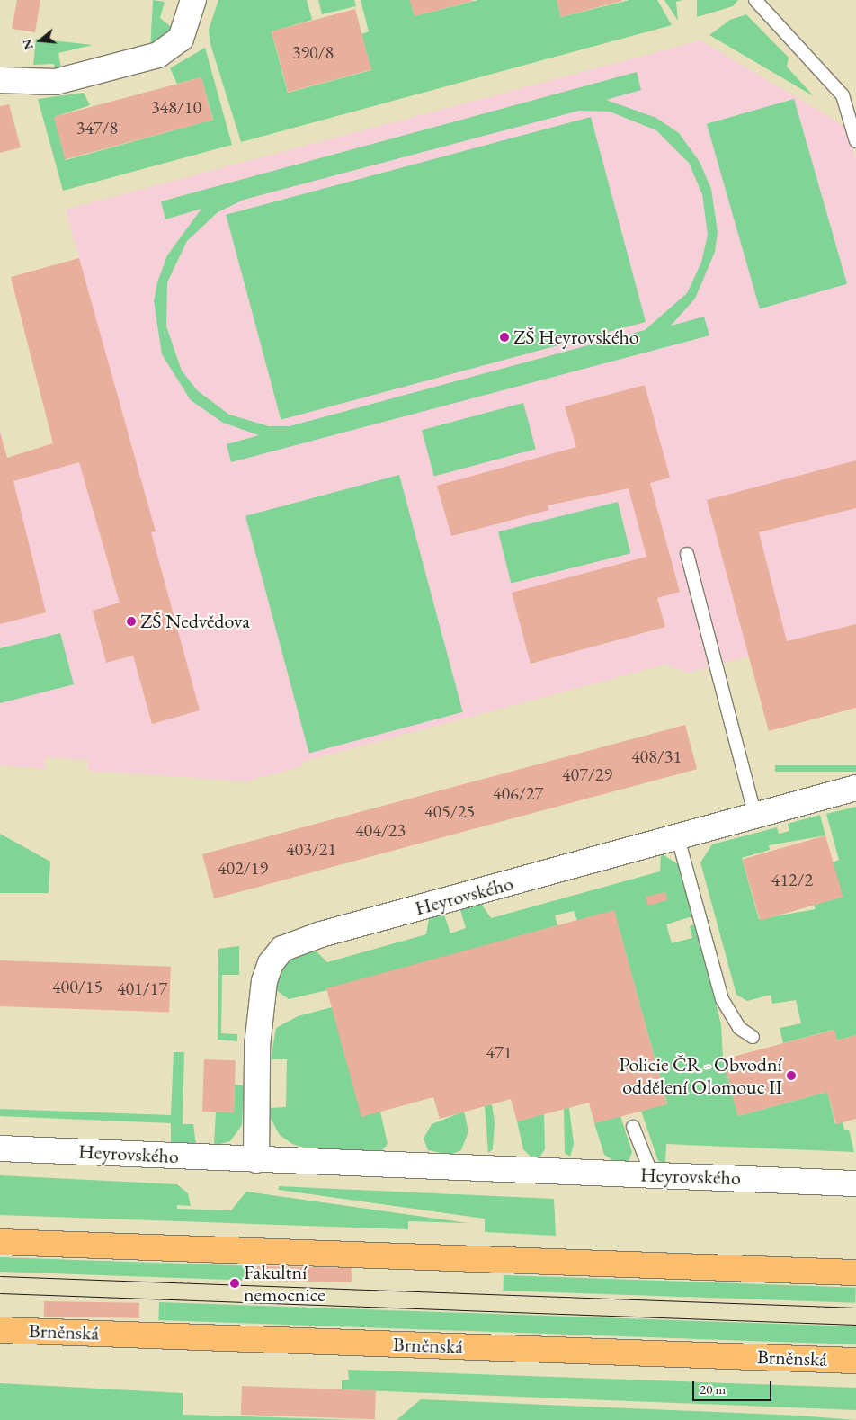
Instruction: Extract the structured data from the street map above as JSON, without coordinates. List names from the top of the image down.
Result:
{
  "streets": {
    "main road": ["Brněnská"],
    "street": ["Heyrovského"]
  },
  "places": [
    "ZŠ Heyrovského",
    "ZŠ Nedvědova",
    "Policie ČR - Obvodní oddělení Olomouc II",
    "Fakultní nemocnice"
  ],
  "house_numbers": [
    "390/8",
    "348/10",
    "347/8",
    "408/31",
    "407/29",
    "406/27",
    "405/25",
    "404/23",
    "403/21",
    "402/19",
    "412/2",
    "400/15",
    "401/17",
    "471"
  ],
  "scale_bar": "20 m",
  "north": "left"
}
